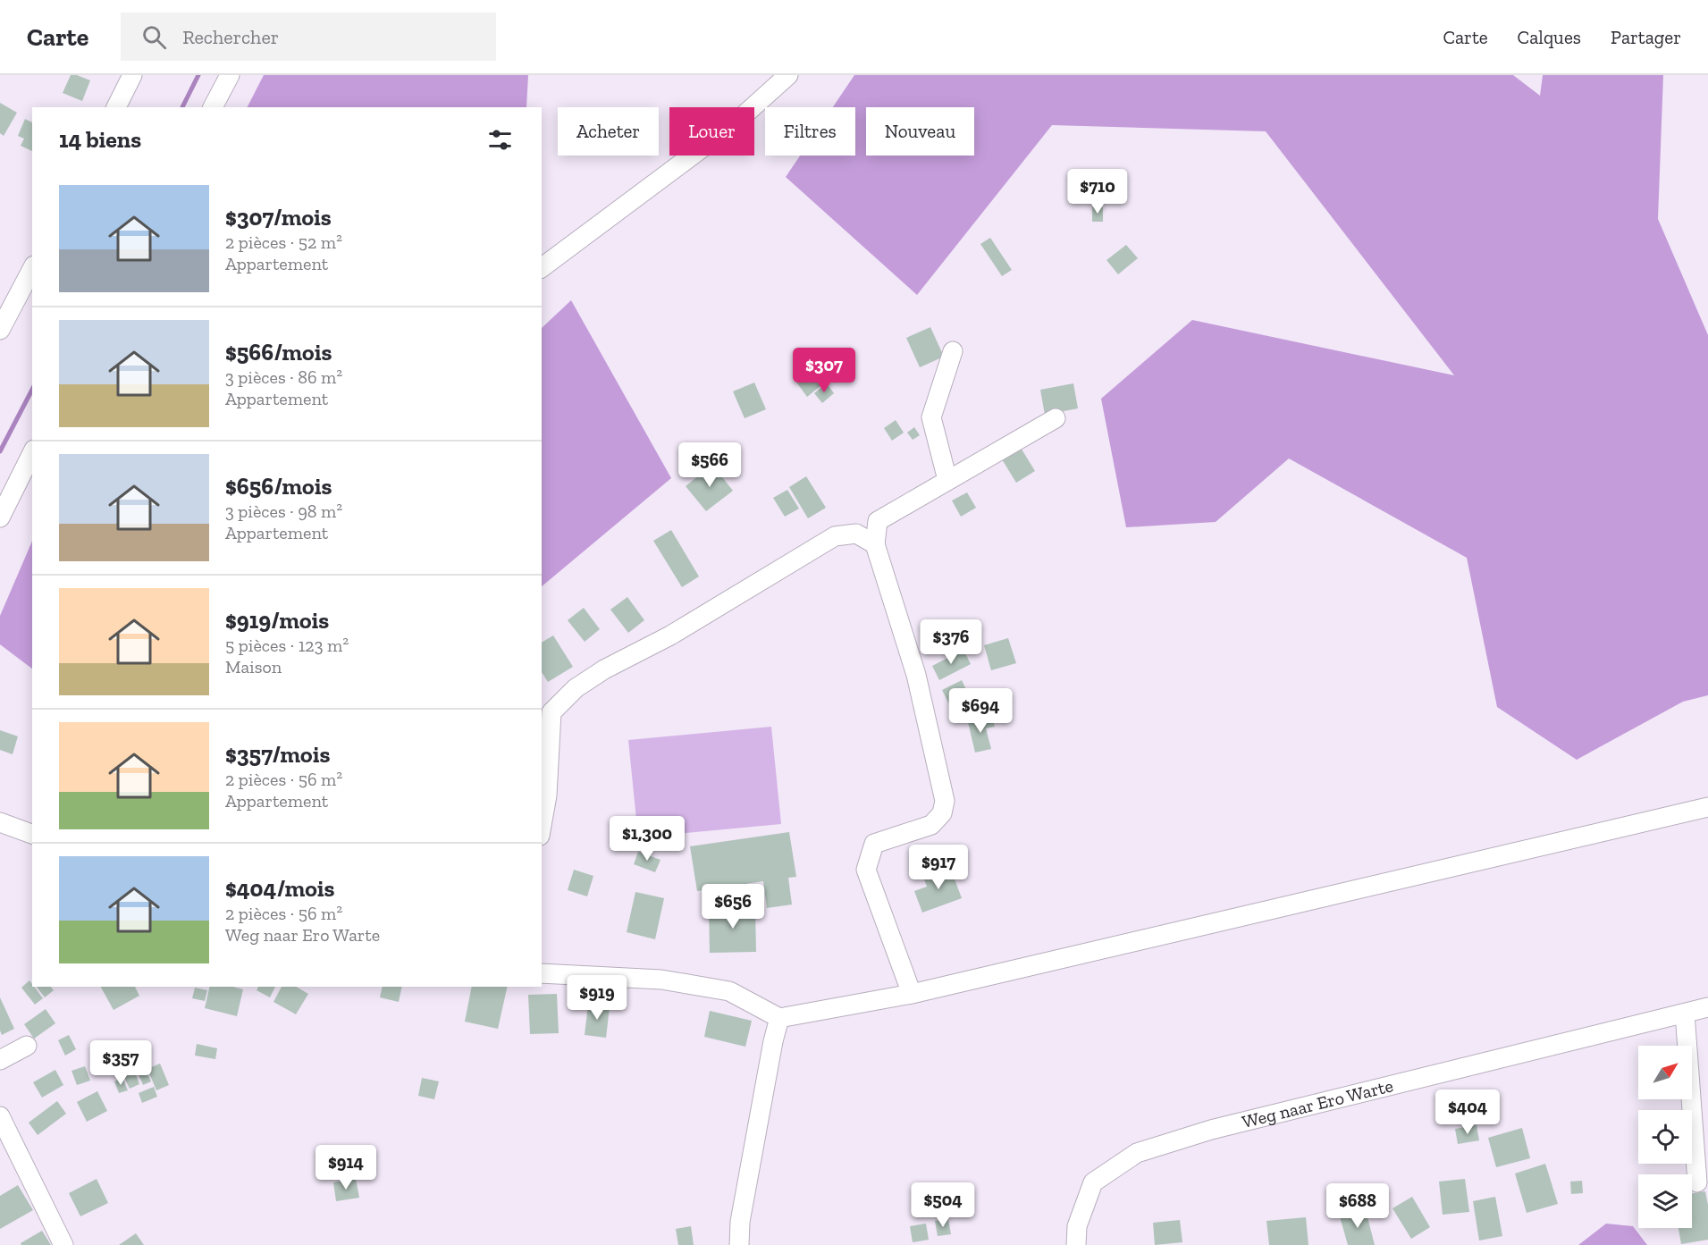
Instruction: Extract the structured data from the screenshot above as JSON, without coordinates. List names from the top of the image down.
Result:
{
  "streets": {
    "street": ["Weg naar Ero Warte"]
  },
  "north": "top right",
  "page": {
    "header": "Carte",
    "search": "Rechercher",
    "nav": ["Carte", "Calques", "Partager"],
    "chip": [
      "Acheter",
      "Louer",
      "Filtres",
      "Nouveau"
    ],
    "heading": "14 biens",
    "price": [
      "$710",
      "$307",
      "$566",
      "$376",
      "$694",
      "$1,300",
      "$917",
      "$656",
      "$919",
      "$357",
      "$404",
      "$914",
      "$504",
      "$688"
    ],
    "list": [
      {
        "name": "$307/mois",
        "note": "2 pièces · 52 m² · Appartement"
      },
      {
        "name": "$566/mois",
        "note": "3 pièces · 86 m² · Appartement"
      },
      {
        "name": "$656/mois",
        "note": "3 pièces · 98 m² · Appartement"
      },
      {
        "name": "$919/mois",
        "note": "5 pièces · 123 m² · Maison"
      },
      {
        "name": "$357/mois",
        "note": "2 pièces · 56 m² · Appartement"
      },
      {
        "name": "$404/mois",
        "note": "2 pièces · 56 m² · Weg naar Ero Warte"
      }
    ]
  }
}
